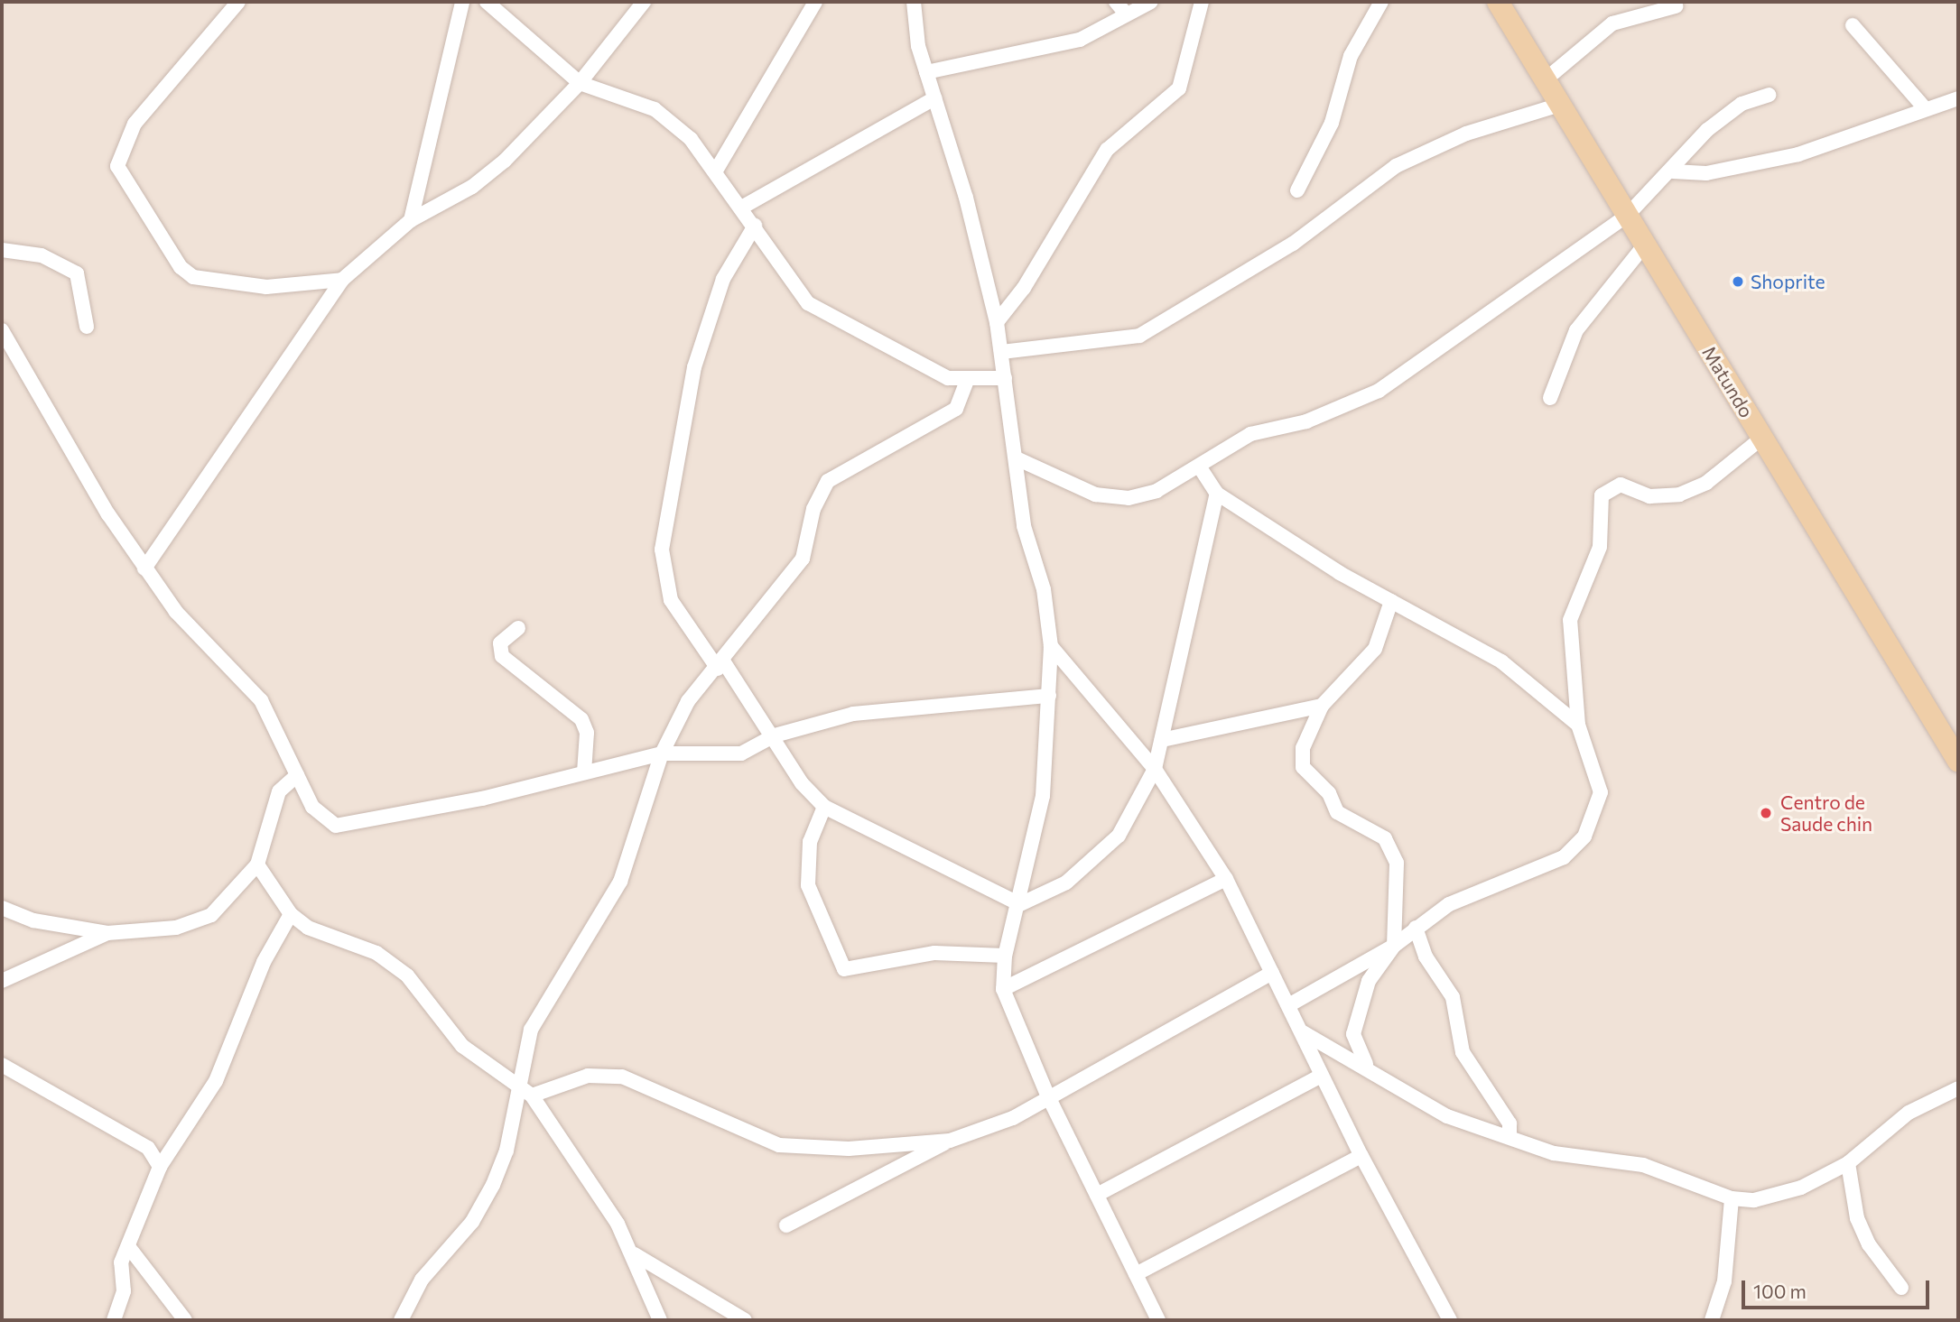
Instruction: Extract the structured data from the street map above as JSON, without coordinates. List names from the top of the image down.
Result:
{
  "streets": {
    "main road": ["Matundo"]
  },
  "places": ["Shoprite", "Centro de Saude chin"],
  "scale_bar": "100 m"
}
